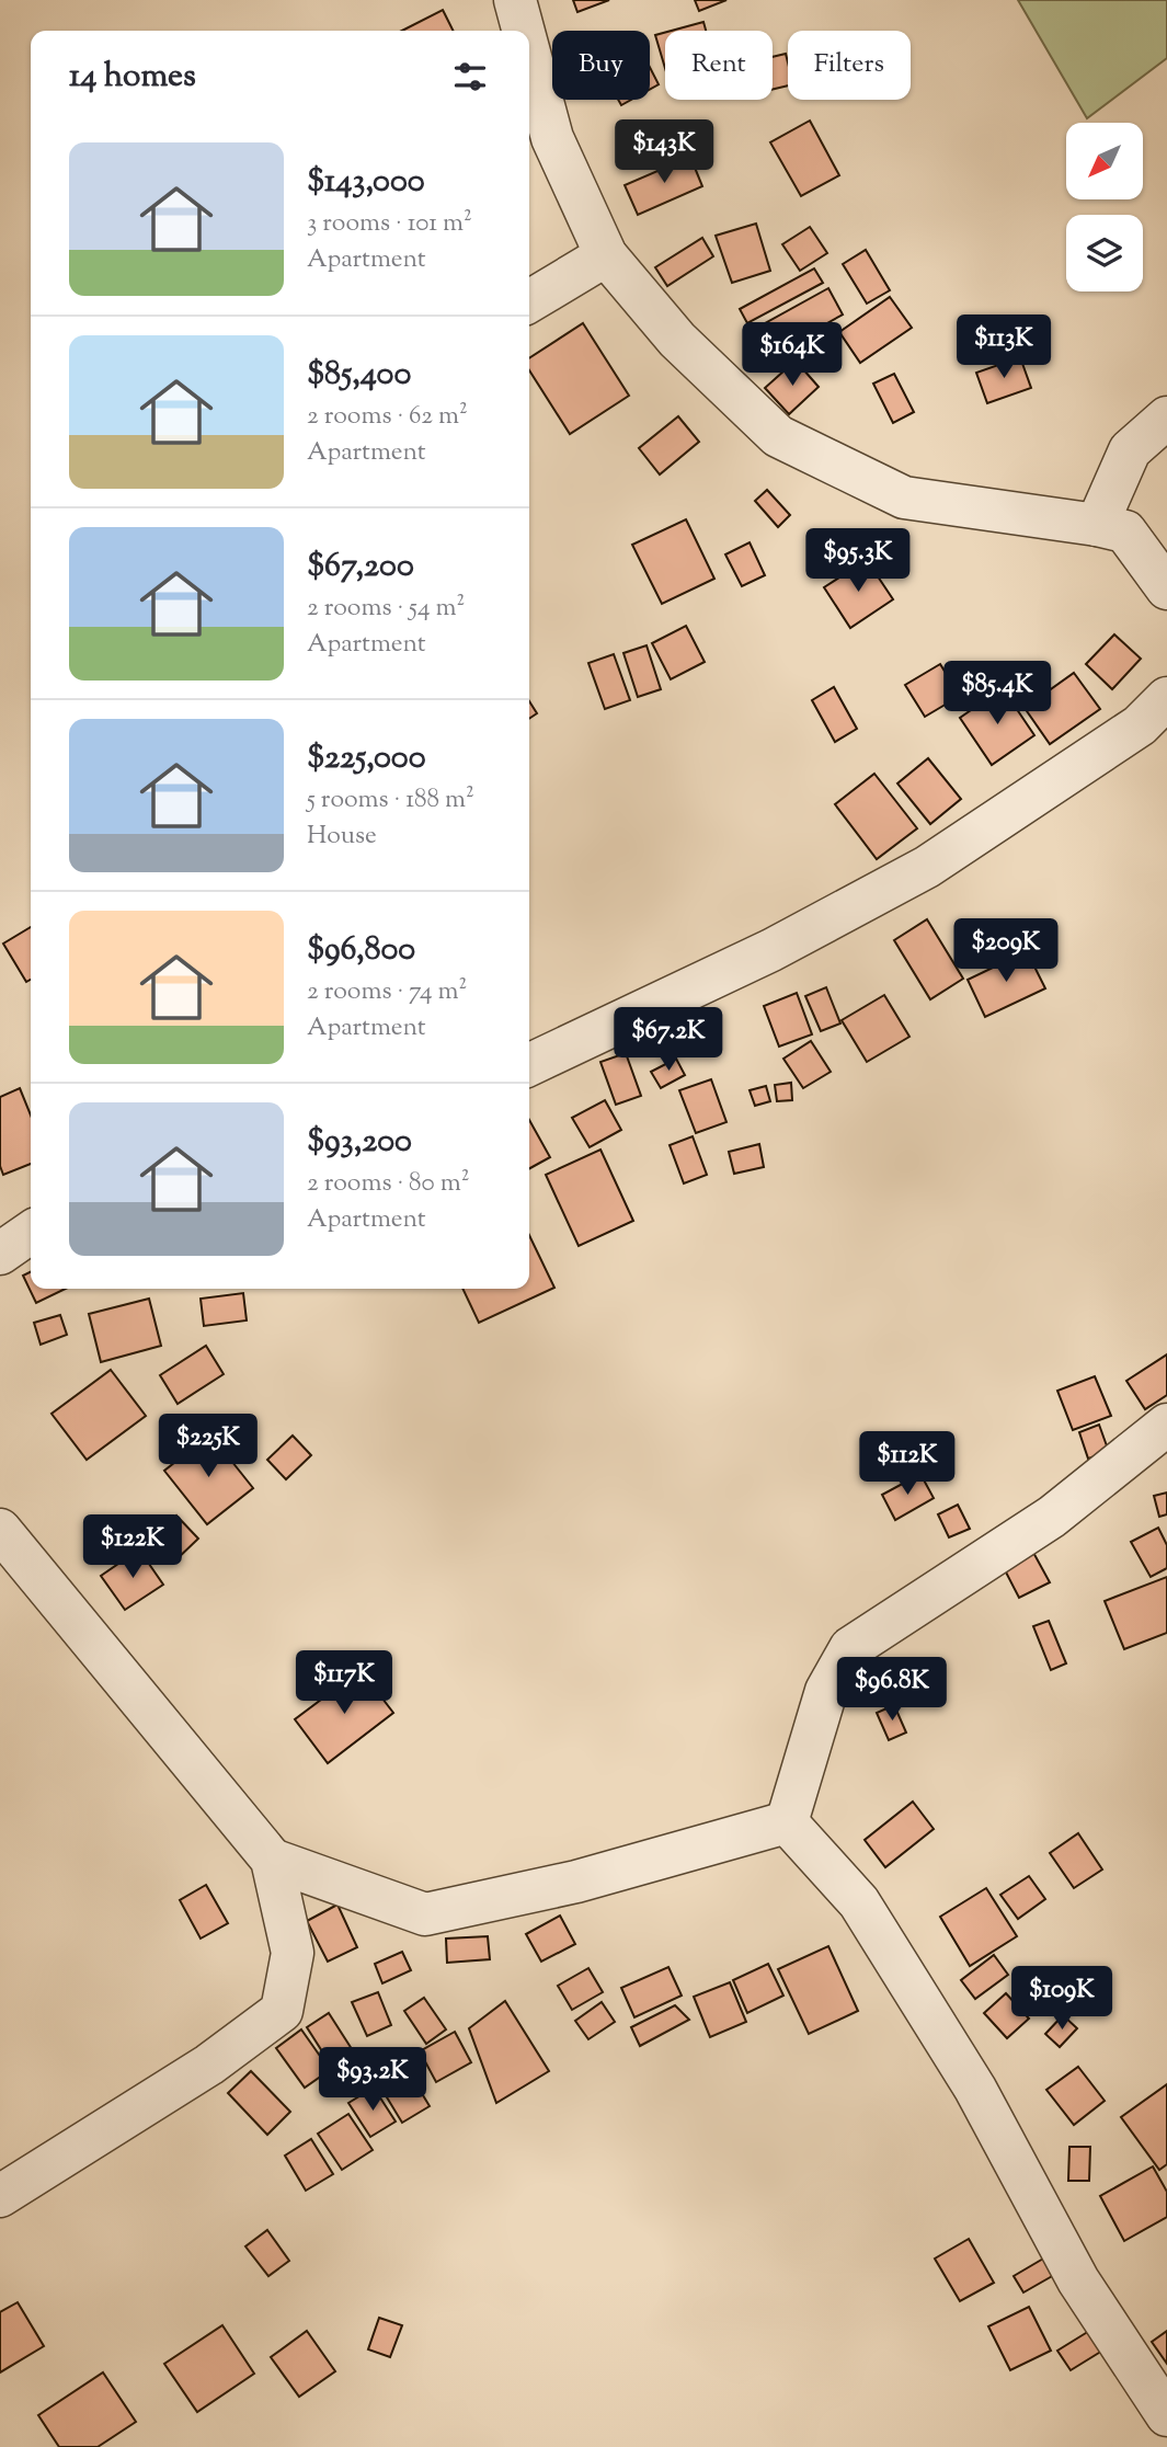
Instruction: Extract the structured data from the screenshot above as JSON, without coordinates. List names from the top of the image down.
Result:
{
  "north": "bottom left",
  "page": {
    "chip": ["Buy", "Rent", "Filters"],
    "heading": "14 homes",
    "price": [
      "$143K",
      "$113K",
      "$164K",
      "$95.3K",
      "$85.4K",
      "$209K",
      "$67.2K",
      "$225K",
      "$112K",
      "$122K",
      "$117K",
      "$96.8K",
      "$109K",
      "$93.2K"
    ],
    "list": [
      {
        "name": "$143,000",
        "note": "3 rooms · 101 m² · Apartment"
      },
      {
        "name": "$85,400",
        "note": "2 rooms · 62 m² · Apartment"
      },
      {
        "name": "$67,200",
        "note": "2 rooms · 54 m² · Apartment"
      },
      {
        "name": "$225,000",
        "note": "5 rooms · 188 m² · House"
      },
      {
        "name": "$96,800",
        "note": "2 rooms · 74 m² · Apartment"
      },
      {
        "name": "$93,200",
        "note": "2 rooms · 80 m² · Apartment"
      }
    ]
  }
}
